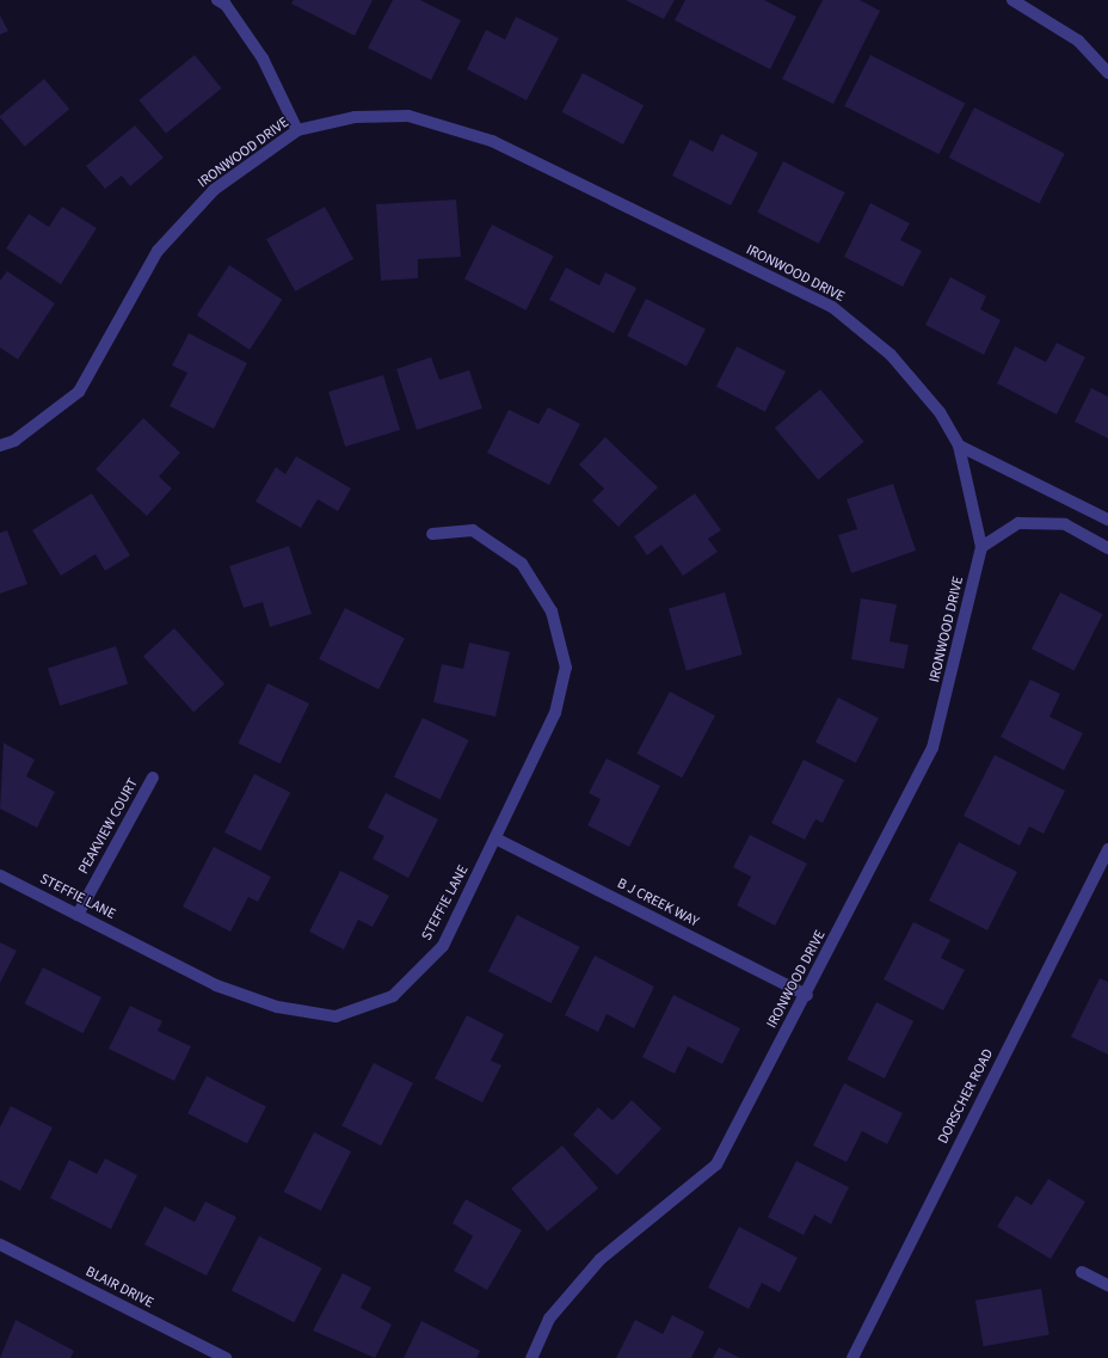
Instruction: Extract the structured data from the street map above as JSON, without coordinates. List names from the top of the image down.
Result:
{
  "streets": {
    "street": [
      "IRONWOOD DRIVE",
      "PEAKVIEW COURT",
      "STEFFIE LANE",
      "B J CREEK WAY",
      "DORSCHER ROAD",
      "BLAIR DRIVE"
    ]
  },
  "crossings": [
    ["IRONWOOD DRIVE", "B J CREEK WAY"],
    ["PEAKVIEW COURT", "STEFFIE LANE"],
    ["STEFFIE LANE", "B J CREEK WAY"]
  ]
}
